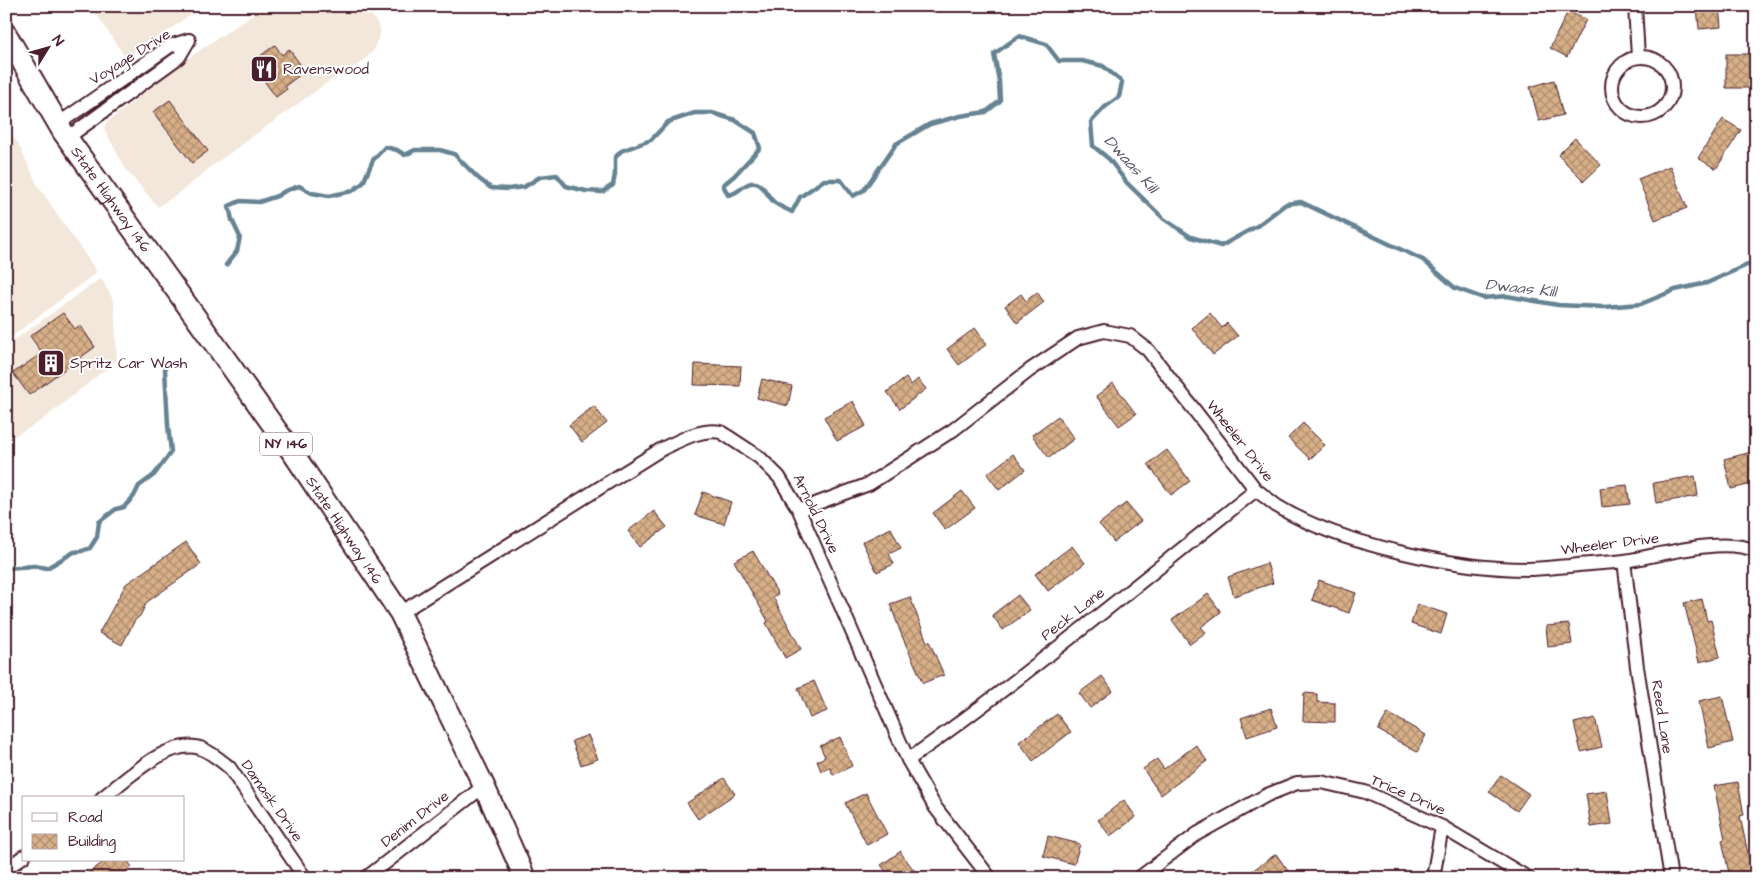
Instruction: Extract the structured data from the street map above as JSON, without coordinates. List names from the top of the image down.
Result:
{
  "streets": {
    "main road": ["State Highway 146", "NY 146"],
    "street": [
      "Voyage Drive",
      "Wheeler Drive",
      "Arnold Drive",
      "Peck Lane",
      "Reed Lane",
      "Trice Drive",
      "Damask Drive",
      "Denim Drive"
    ]
  },
  "crossings": [
    ["Voyage Drive", "State Highway 146"],
    ["State Highway 146", "Arnold Drive"],
    ["State Highway 146", "Denim Drive"],
    ["Wheeler Drive", "Arnold Drive"],
    ["Wheeler Drive", "Peck Lane"],
    ["Wheeler Drive", "Reed Lane"],
    ["Arnold Drive", "Peck Lane"]
  ],
  "water": ["Dwaas Kill"],
  "places": {
    "restaurant": ["Ravenswood"],
    "building": ["Spritz Car Wash"]
  },
  "legend": ["Road", "Building"],
  "north": "top right"
}
